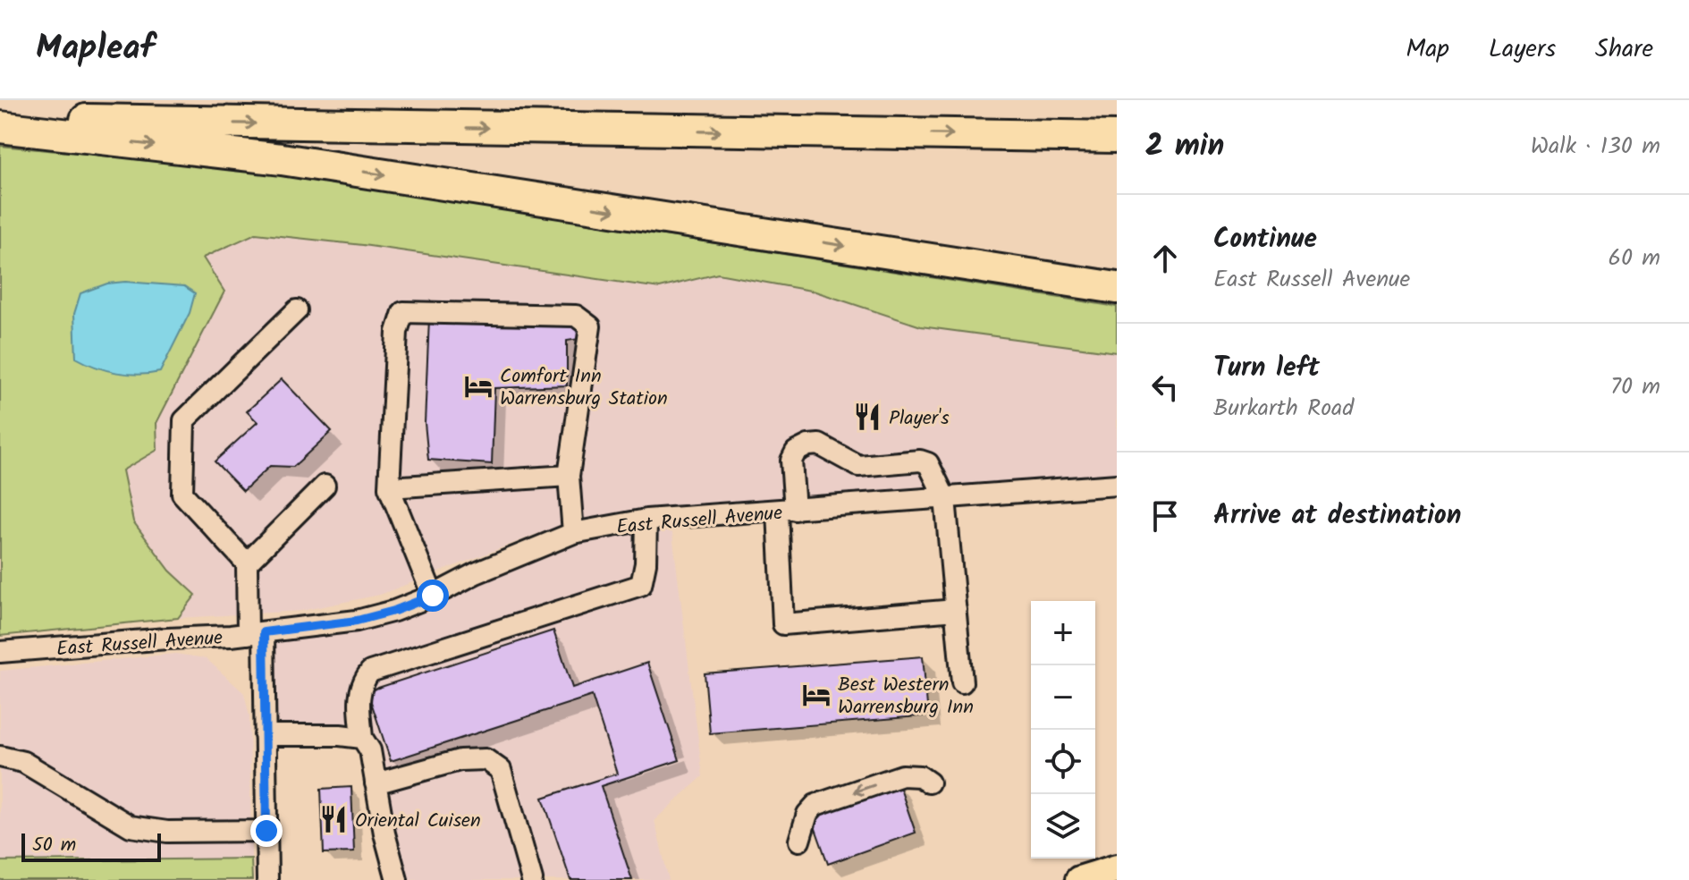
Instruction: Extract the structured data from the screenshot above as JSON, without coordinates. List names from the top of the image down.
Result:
{
  "streets": {
    "street": ["East Russell Avenue"]
  },
  "places": {
    "hotel": ["Comfort Inn Warrensburg Station", "Best Western Warrensburg Inn"],
    "restaurant": ["Player's", "Oriental Cuisen"]
  },
  "scale_bar": "50 m",
  "page": {
    "header": "Mapleaf",
    "nav": ["Map", "Layers", "Share"],
    "heading": ["2 min", "Walk · 130 m"],
    "list": [
      ["Continue", "East Russell Avenue", "60 m"],
      ["Turn left", "Burkarth Road", "70 m"],
      "Arrive at destination"
    ],
    "map_buttons": ["+", "−"],
    "scale": "50 m"
  }
}
